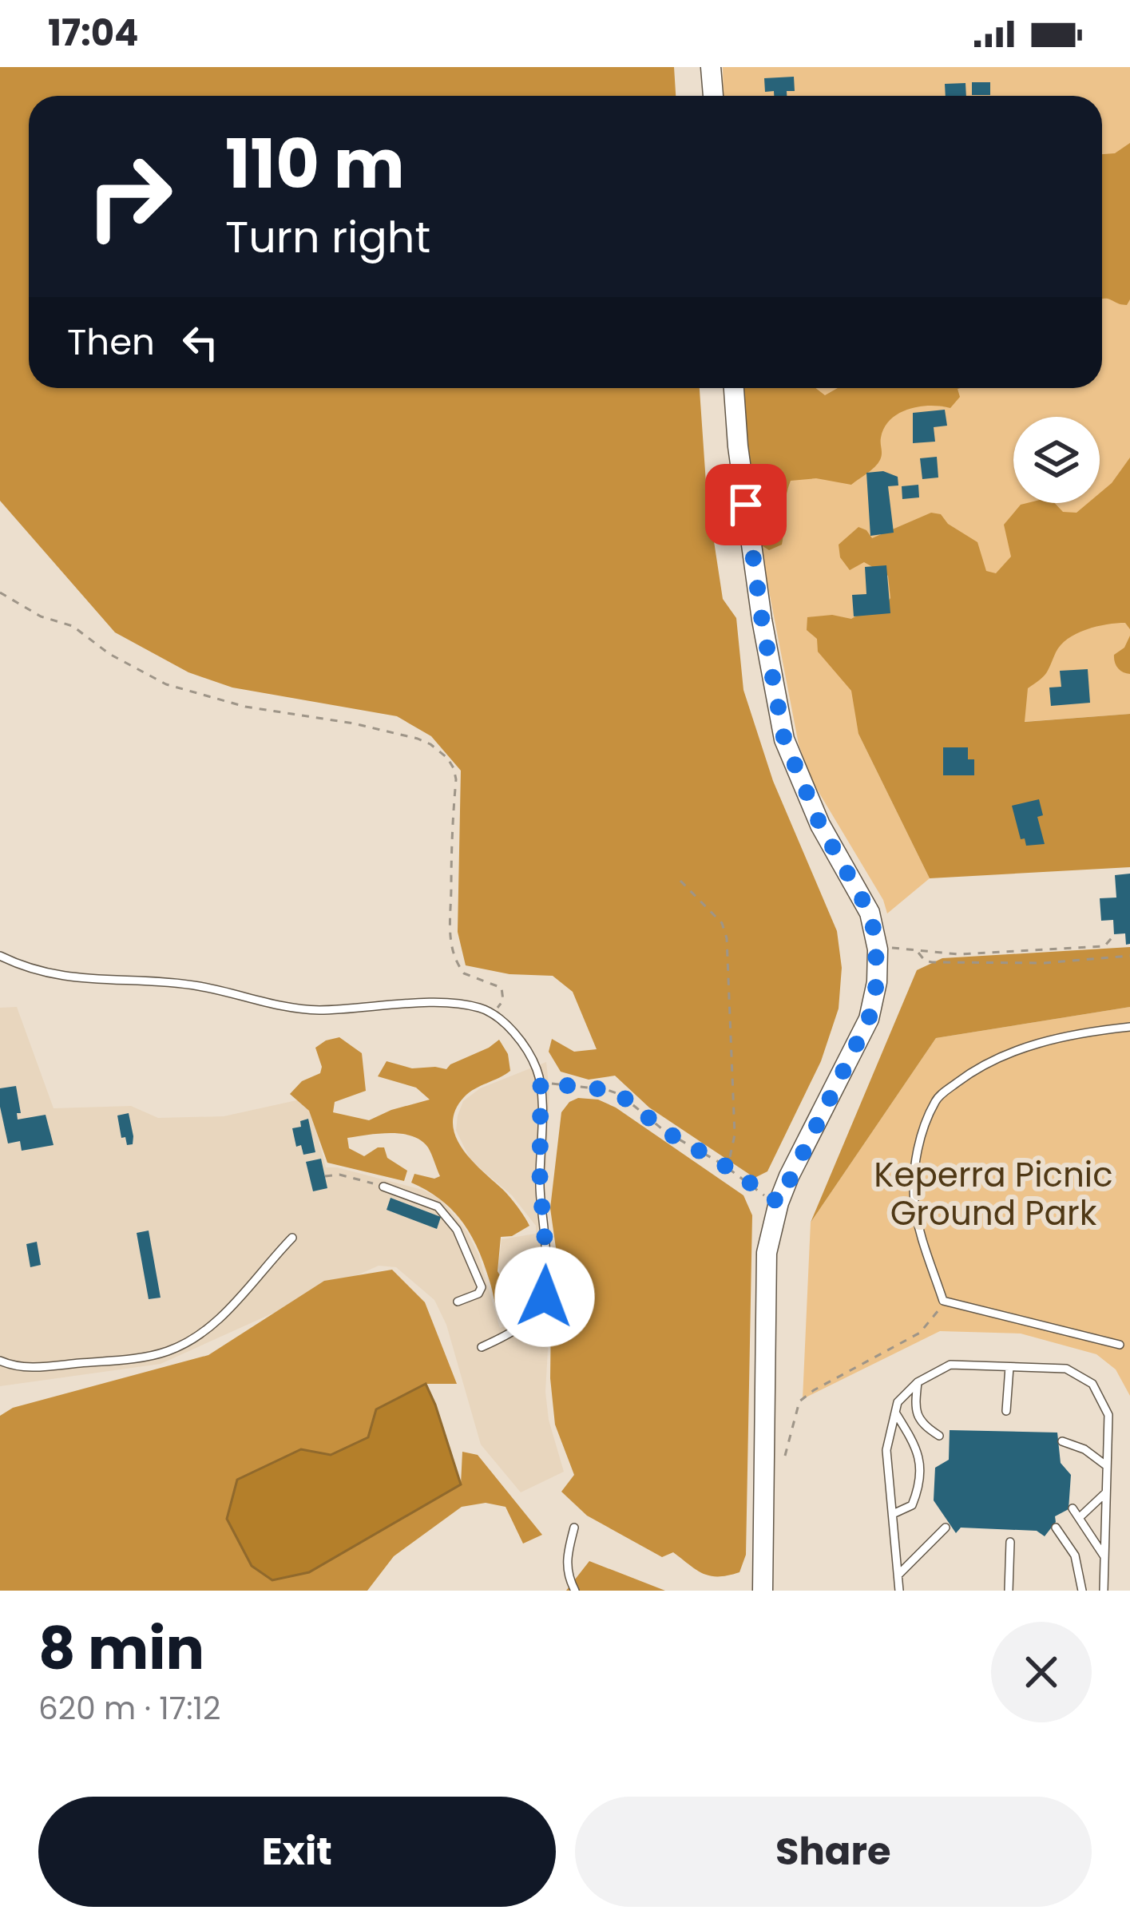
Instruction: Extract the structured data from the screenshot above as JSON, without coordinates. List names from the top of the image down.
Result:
{
  "parks": ["Keperra Picnic Ground Park"],
  "page": {
    "status": "17:04",
    "turn": ["110 m", "Turn right"],
    "then": "Then",
    "heading": ["8 min", "620 m · 17:12"],
    "buttons": ["Exit", "Share"]
  }
}
